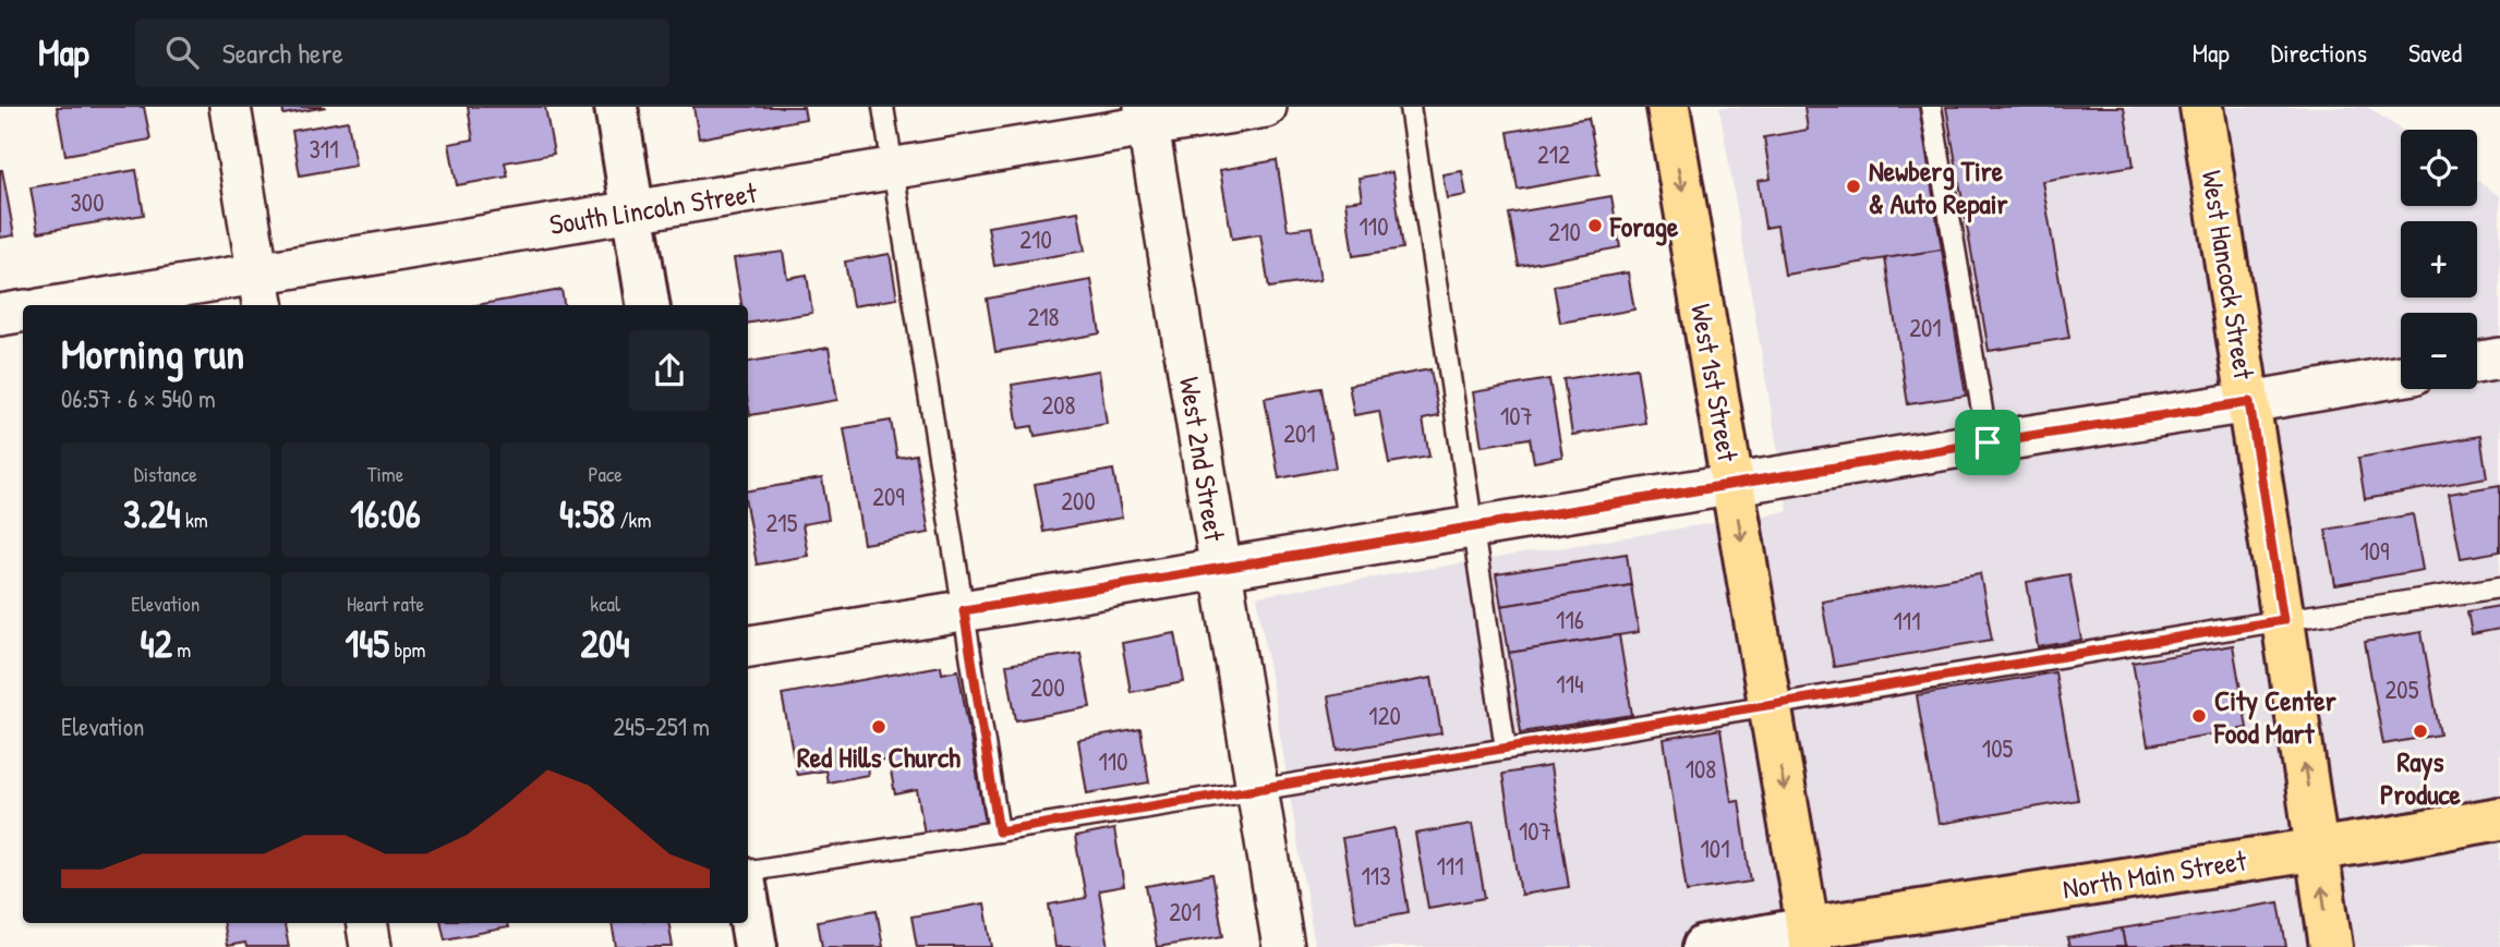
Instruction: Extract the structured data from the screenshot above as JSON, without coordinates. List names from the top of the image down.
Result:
{
  "streets": {
    "main road": ["West Hancock Street", "West 1st Street", "North Main Street"],
    "street": ["South Lincoln Street", "West 2nd Street"]
  },
  "crossings": [
    ["South Lincoln Street", "West 2nd Street"],
    ["West Hancock Street", "North Main Street"],
    ["West 1st Street", "North Main Street"]
  ],
  "one_way": ["West Hancock Street", "West 1st Street"],
  "places": [
    "Newberg Tire & Auto Repair",
    "Forage",
    "City Center Food Mart",
    "Red Hills Church",
    "Rays Produce"
  ],
  "house_numbers": [
    "311",
    "212",
    "300",
    "110",
    "210",
    "210",
    "218",
    "201",
    "208",
    "107",
    "201",
    "209",
    "200",
    "215",
    "109",
    "116",
    "111",
    "114",
    "200",
    "205",
    "120",
    "105",
    "110",
    "108",
    "107",
    "101",
    "111",
    "113",
    "201"
  ],
  "page": {
    "header": "Map",
    "search": "Search here",
    "nav": ["Map", "Directions", "Saved"],
    "map_buttons": ["+", "−"],
    "heading": ["Morning run", "06:57 · 6 × 540 m"],
    "stats": [
      ["Distance", "3.24 km"],
      ["Time", "16:06"],
      ["Pace", "4:58 /km"],
      ["Elevation", "42 m"],
      ["Heart rate", "145 bpm"],
      ["kcal", "204"]
    ],
    "chart": ["Elevation", "245–251 m"]
  }
}
